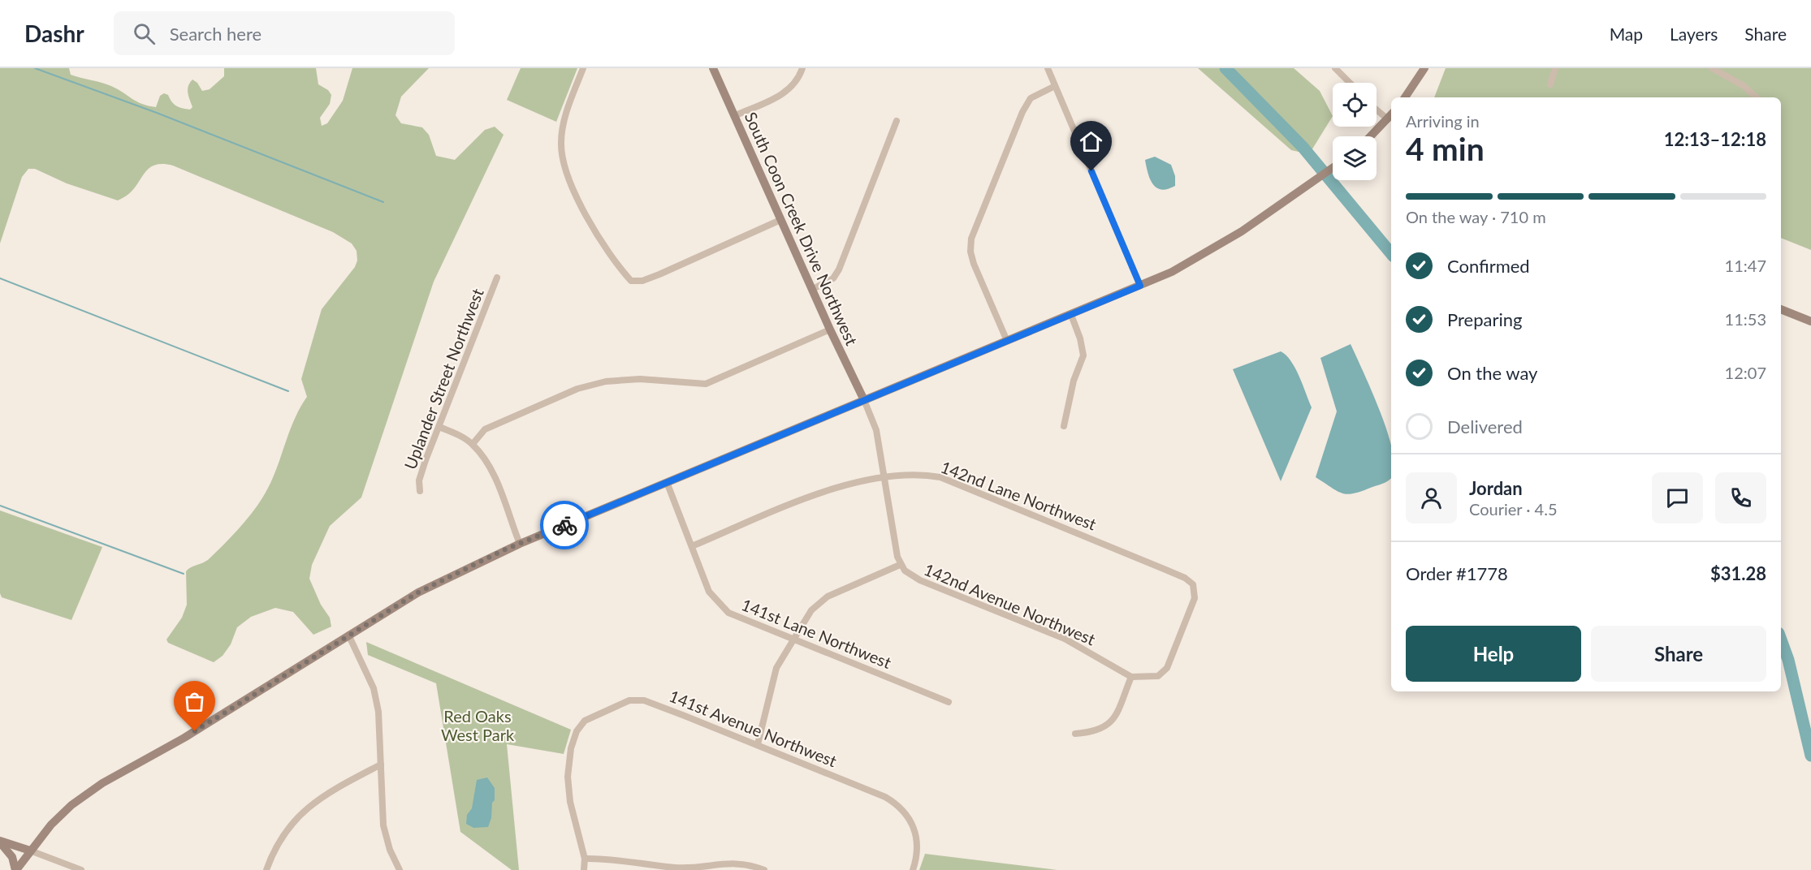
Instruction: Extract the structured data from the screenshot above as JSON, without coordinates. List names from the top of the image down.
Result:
{
  "streets": {
    "street": [
      "South Coon Creek Drive Northwest",
      "Uplander Street Northwest",
      "142nd Lane Northwest",
      "142nd Avenue Northwest",
      "141st Lane Northwest",
      "141st Avenue Northwest"
    ]
  },
  "crossings": [
    ["142nd Lane Northwest", "142nd Avenue Northwest"],
    ["142nd Lane Northwest", "141st Lane Northwest"]
  ],
  "parks": ["Red Oaks West Park"],
  "page": {
    "header": "Dashr",
    "search": "Search here",
    "nav": ["Map", "Layers", "Share"],
    "heading": ["4 min", "Arriving in", "12:13–12:18"],
    "panel": [
      "Jordan",
      "Courier · 4.5",
      "Order #1778",
      "$31.28"
    ],
    "bar": "On the way · 710 m",
    "list": [
      ["Confirmed", "11:47"],
      ["Preparing", "11:53"],
      ["On the way", "12:07"],
      "Delivered"
    ],
    "buttons": ["Help", "Share"]
  }
}
